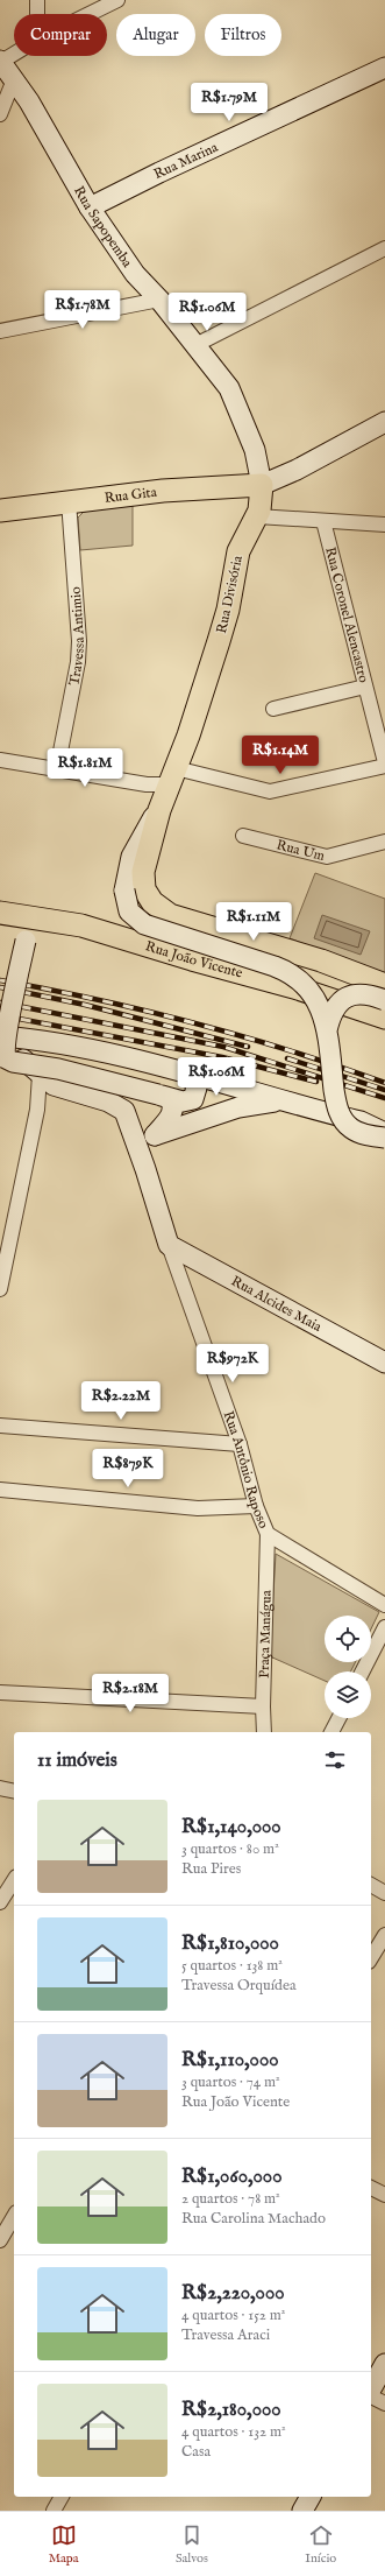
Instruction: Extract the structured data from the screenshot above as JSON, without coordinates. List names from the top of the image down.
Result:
{
  "streets": {
    "main road": [
      "Rua Marina",
      "Rua Sapopemba",
      "Rua Gita",
      "Rua Divisória",
      "Rua João Vicente",
      "Rua Alcides Maia",
      "Rua Antônio Raposo"
    ],
    "street": [
      "Rua Coronel Alencastro",
      "Travessa Antimio",
      "Rua Um",
      "Praça Manágua"
    ]
  },
  "crossings": [
    ["Rua Marina", "Rua Sapopemba"],
    ["Rua Sapopemba", "Rua Gita"],
    ["Rua Sapopemba", "Rua Divisória"],
    ["Rua Gita", "Rua Divisória"],
    ["Rua Gita", "Travessa Antimio"],
    ["Rua Alcides Maia", "Rua Antônio Raposo"],
    ["Rua Antônio Raposo", "Praça Manágua"]
  ],
  "page": {
    "chip": ["Comprar", "Alugar", "Filtros"],
    "price": [
      "R$1.79M",
      "R$1.78M",
      "R$1.06M",
      "R$1.14M",
      "R$1.81M",
      "R$1.11M",
      "R$1.06M",
      "R$972K",
      "R$2.22M",
      "R$879K",
      "R$2.18M"
    ],
    "heading": "11 imóveis",
    "list": [
      {
        "name": "R$1,140,000",
        "note": "3 quartos · 80 m² · Rua Pires"
      },
      {
        "name": "R$1,810,000",
        "note": "5 quartos · 138 m² · Travessa Orquídea"
      },
      {
        "name": "R$1,110,000",
        "note": "3 quartos · 74 m² · Rua João Vicente"
      },
      {
        "name": "R$1,060,000",
        "note": "2 quartos · 78 m² · Rua Carolina Machado"
      },
      {
        "name": "R$2,220,000",
        "note": "4 quartos · 152 m² · Travessa Araci"
      },
      {
        "name": "R$2,180,000",
        "note": "4 quartos · 132 m² · Casa"
      }
    ],
    "tabs": ["Mapa", "Salvos", "Início"]
  }
}
